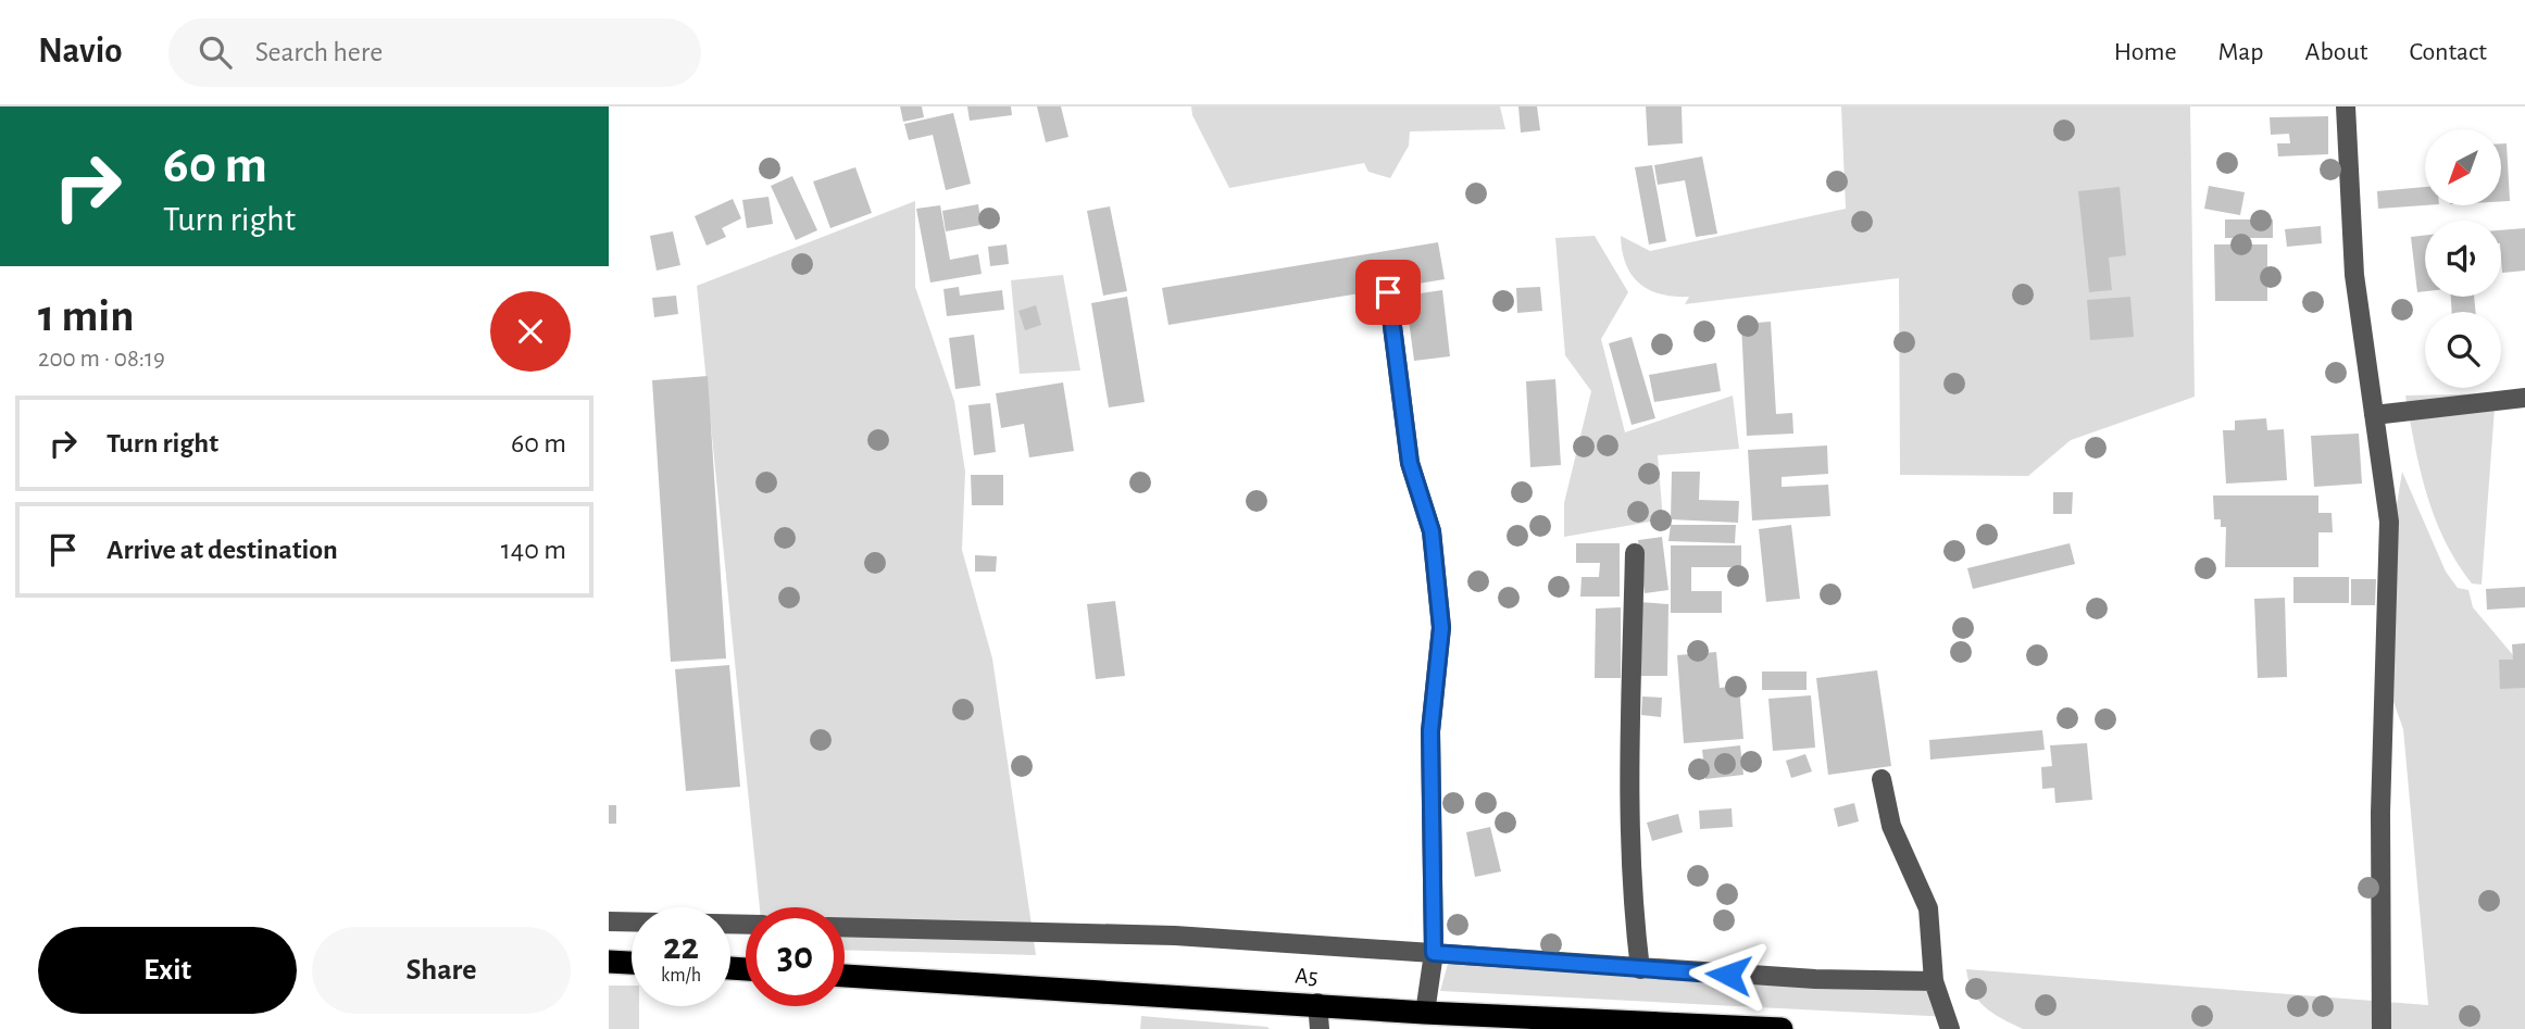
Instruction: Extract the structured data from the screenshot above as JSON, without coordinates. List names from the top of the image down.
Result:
{
  "streets": {
    "highway": ["A5"]
  },
  "north": "bottom left",
  "page": {
    "header": "Navio",
    "search": "Search here",
    "nav": [
      "Home",
      "Map",
      "About",
      "Contact"
    ],
    "turn": ["60 m", "Turn right"],
    "heading": ["1 min", "200 m · 08:19"],
    "list": [
      {
        "name": "Turn right",
        "value": "60 m"
      },
      {
        "name": "Arrive at destination",
        "value": "140 m"
      }
    ],
    "speed": "22 km/h",
    "limit": "30",
    "buttons": ["Exit", "Share"]
  }
}
